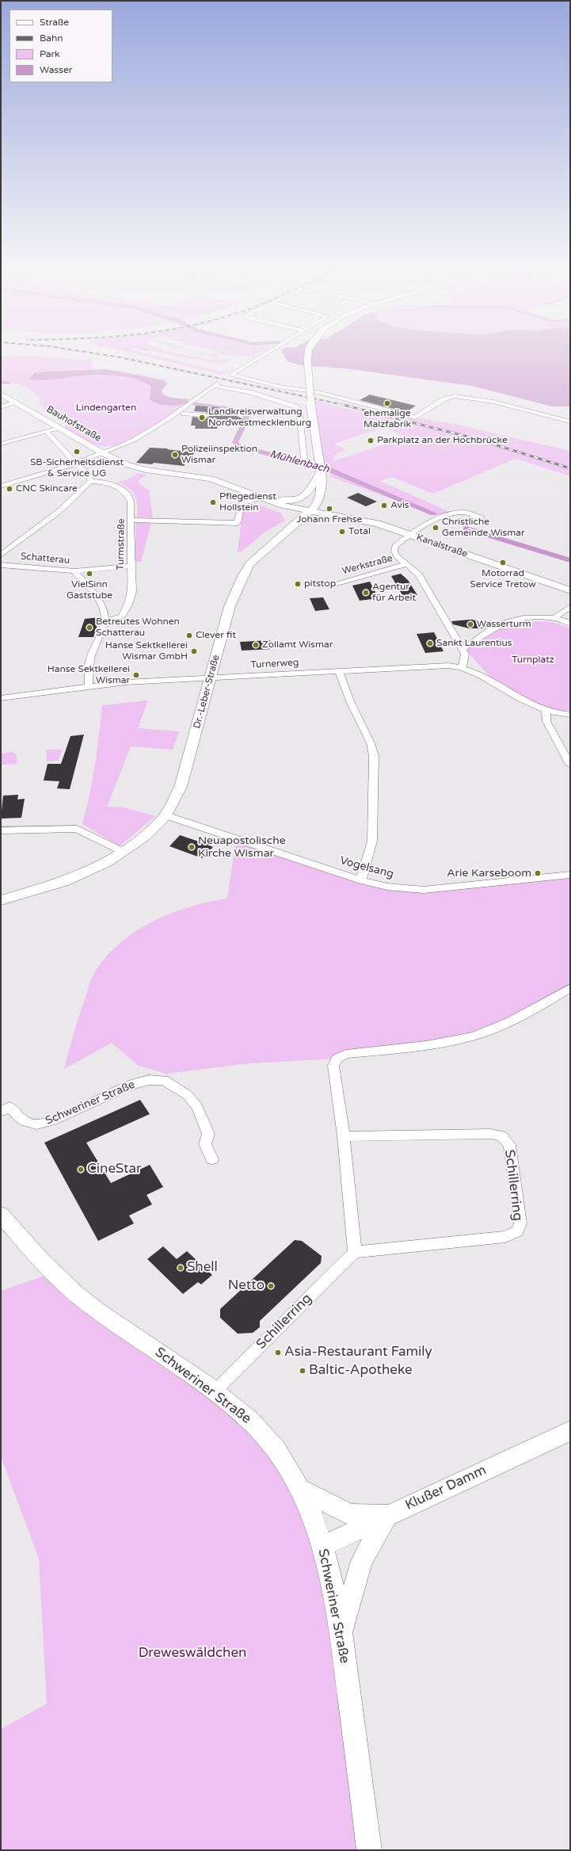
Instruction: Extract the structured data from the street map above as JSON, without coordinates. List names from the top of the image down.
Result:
{
  "streets": {
    "main road": [
      "Bauhofstraße",
      "Kanalstraße",
      "Dr.-Leber-Straße",
      "Schweriner Straße",
      "Klußer Damm"
    ],
    "street": [
      "Turmstraße",
      "Schatterau",
      "Werkstraße",
      "Turnerweg",
      "Vogelsang",
      "Schillerring"
    ]
  },
  "crossings": [
    ["Bauhofstraße", "Turmstraße"],
    ["Turmstraße", "Schatterau"],
    ["Kanalstraße", "Dr.-Leber-Straße"],
    ["Turnerweg", "Dr.-Leber-Straße"],
    ["Dr.-Leber-Straße", "Vogelsang"],
    ["Schweriner Straße", "Schillerring"],
    ["Schweriner Straße", "Klußer Damm"]
  ],
  "water": ["Mühlenbach"],
  "parks": ["Lindengarten", "Turnplatz", "Dreweswäldchen"],
  "places": [
    "ehemalige Malzfabrik",
    "Landkreisverwaltung Nordwestmecklenburg",
    "Parkplatz an der Hochbrücke",
    "SB-Sicherheitsdienst & Service UG",
    "Polizeiinspektion Wismar",
    "CNC Skincare",
    "Pflegedienst Hollstein",
    "Avis",
    "Johann Frehse",
    "Christliche Gemeinde Wismar",
    "Total",
    "Motorrad Service Tretow",
    "VielSinn Gaststube",
    "pitstop",
    "Agentur für Arbeit",
    "Wasserturm",
    "Betreutes Wohnen Schatterau",
    "Clever fit",
    "Sankt Laurentius",
    "Zollamt Wismar",
    "Hanse Sektkellerei Wismar GmbH",
    "Hanse Sektkellerei Wismar",
    "Neuapostolische Kirche Wismar",
    "Arie Karseboom",
    "CineStar",
    "Shell",
    "Netto",
    "Asia-Restaurant Family",
    "Baltic-Apotheke"
  ],
  "legend": [
    "Straße",
    "Bahn",
    "Park",
    "Wasser"
  ]
}
